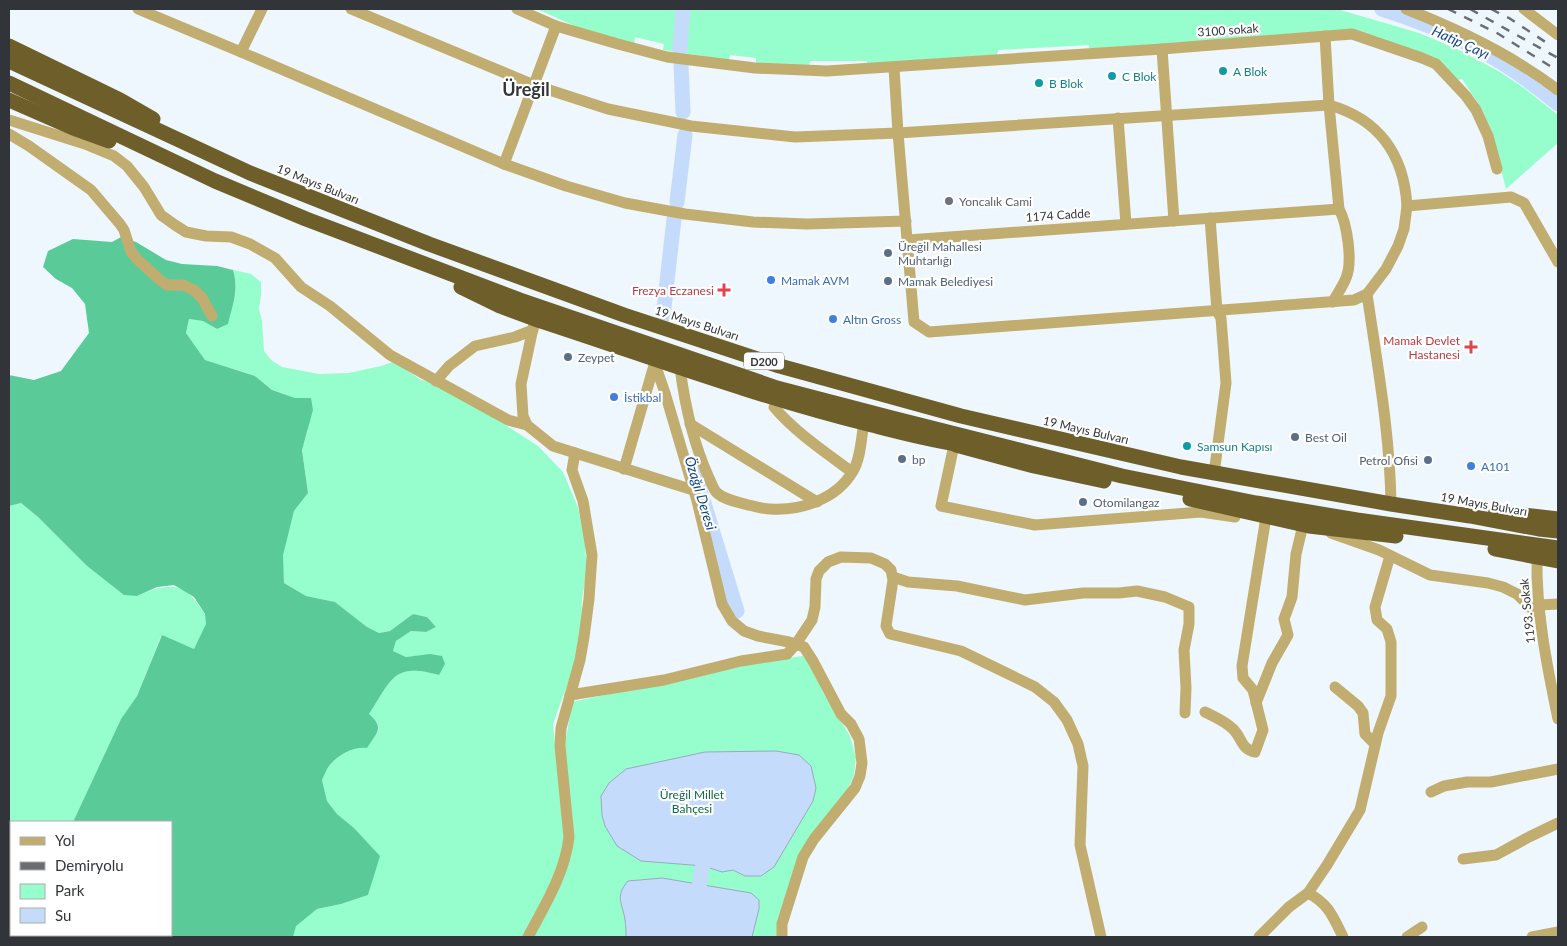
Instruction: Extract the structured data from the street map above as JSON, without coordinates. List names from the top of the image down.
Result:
{
  "streets": {
    "highway": ["19 Mayıs Bulvarı", "D200"],
    "street": ["3100 sokak", "1174 Cadde", "1193. Sokak"]
  },
  "districts": ["Üreğil"],
  "water": ["Hatip Çayı", "Özağıl Deresi"],
  "parks": ["Üreğil Millet Bahçesi"],
  "places": {
    "other": [
      "A Blok",
      "C Blok",
      "B Blok",
      "Yoncalık Cami",
      "Üreğil Mahallesi Muhtarlığı",
      "Mamak AVM",
      "Mamak Belediyesi",
      "Altın Gross",
      "Zeypet",
      "İstikbal",
      "Best Oil",
      "Samsun Kapısı",
      "bp",
      "Petrol Ofisi",
      "A101",
      "Otomilangaz"
    ],
    "health": ["Frezya Eczanesi", "Mamak Devlet Hastanesi"]
  },
  "legend": [
    "Yol",
    "Demiryolu",
    "Park",
    "Su"
  ]
}
